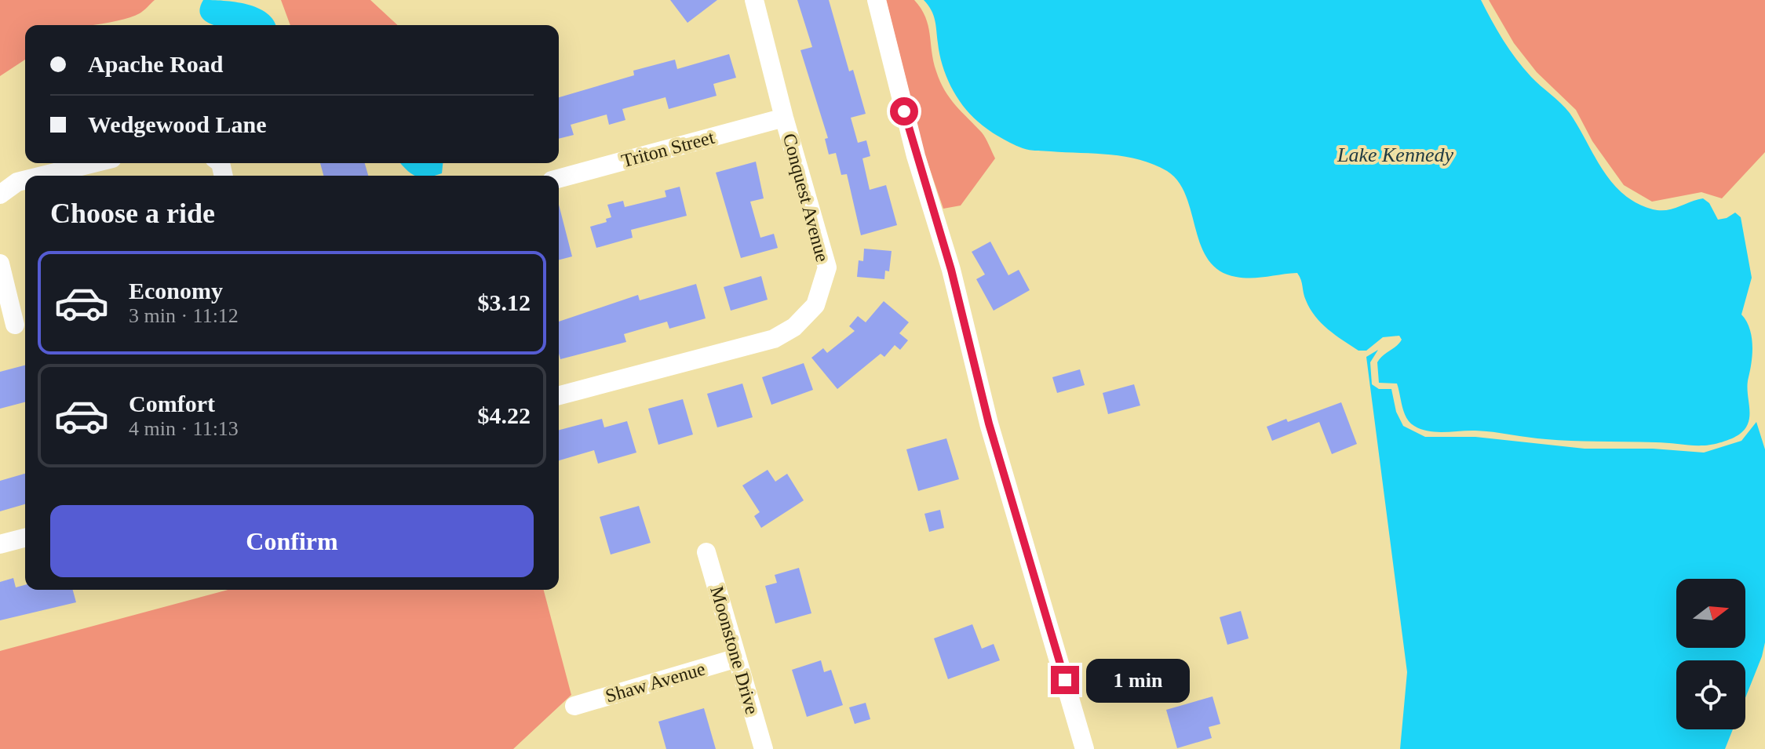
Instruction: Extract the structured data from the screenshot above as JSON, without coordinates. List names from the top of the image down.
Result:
{
  "streets": {
    "street": [
      "Triton Street",
      "Conquest Avenue",
      "Moonstone Drive",
      "Shaw Avenue"
    ]
  },
  "crossings": [
    ["Triton Street", "Conquest Avenue"],
    ["Moonstone Drive", "Shaw Avenue"]
  ],
  "water": ["Lake Kennedy"],
  "north": "right",
  "page": {
    "banner": ["Apache Road", "Wedgewood Lane"],
    "heading": "Choose a ride",
    "list": [
      {
        "name": "Economy",
        "note": "3 min · 11:12",
        "value": "$3.12"
      },
      {
        "name": "Comfort",
        "note": "4 min · 11:13",
        "value": "$4.22"
      }
    ],
    "buttons": "Confirm",
    "bubble": "1 min"
  }
}
